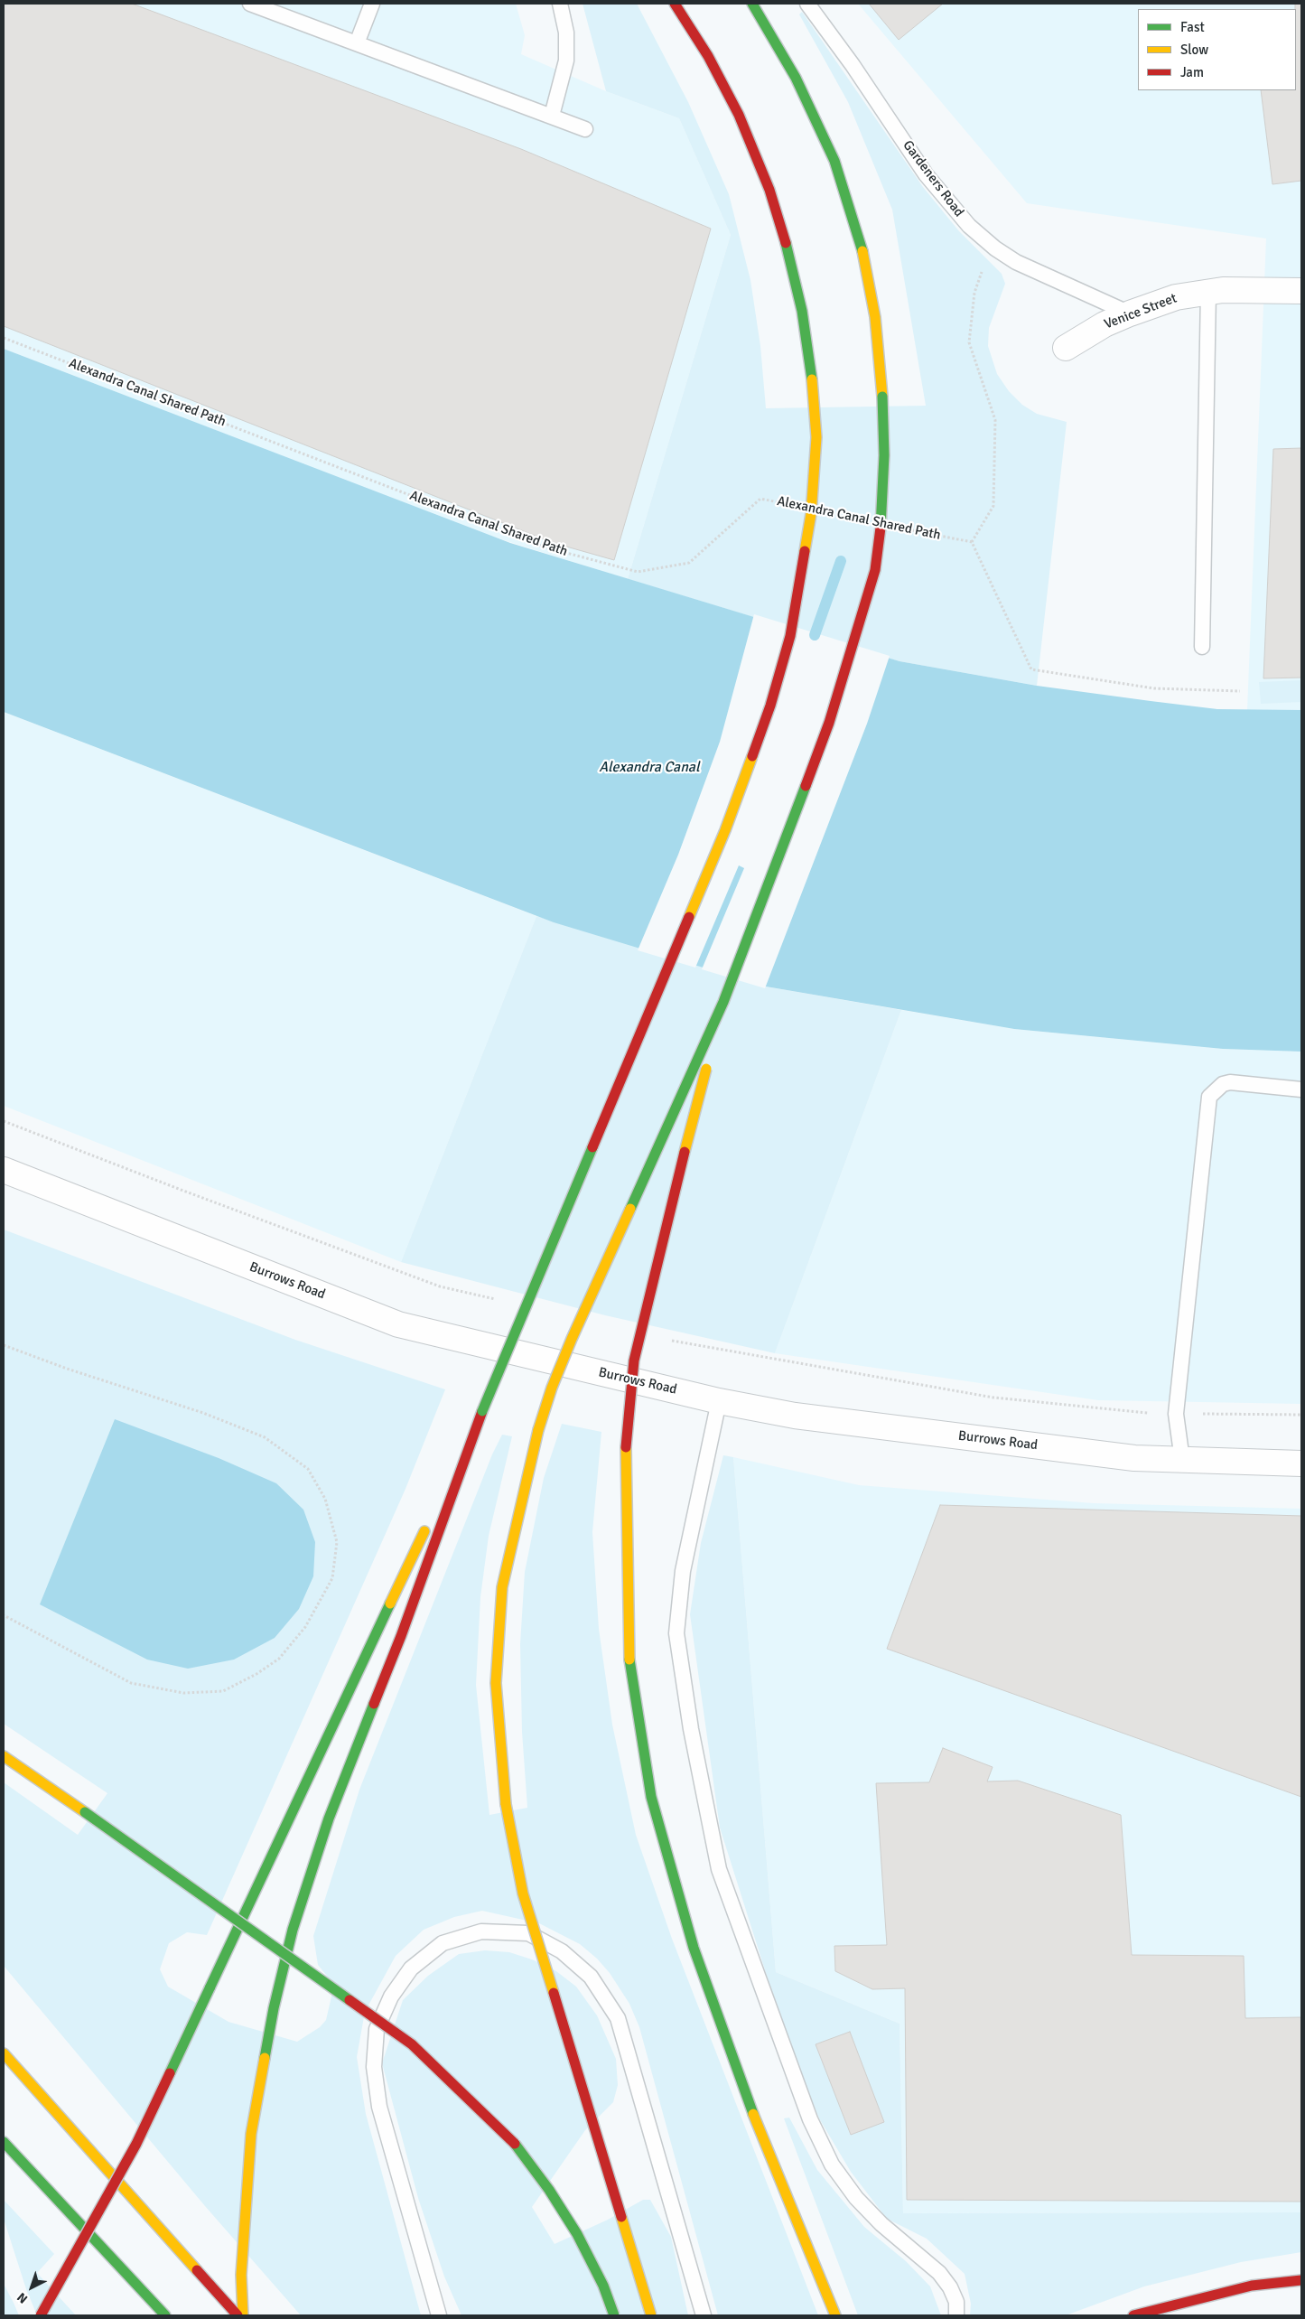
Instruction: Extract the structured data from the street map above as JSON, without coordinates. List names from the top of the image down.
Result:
{
  "streets": {
    "street": ["Venice Street", "Burrows Road"],
    "lane": ["Gardeners Road"],
    "path": ["Alexandra Canal Shared Path"]
  },
  "crossings": [
    ["Gardeners Road", "Venice Street"]
  ],
  "water": ["Alexandra Canal"],
  "legend": ["Fast", "Slow", "Jam"],
  "north": "bottom left"
}
